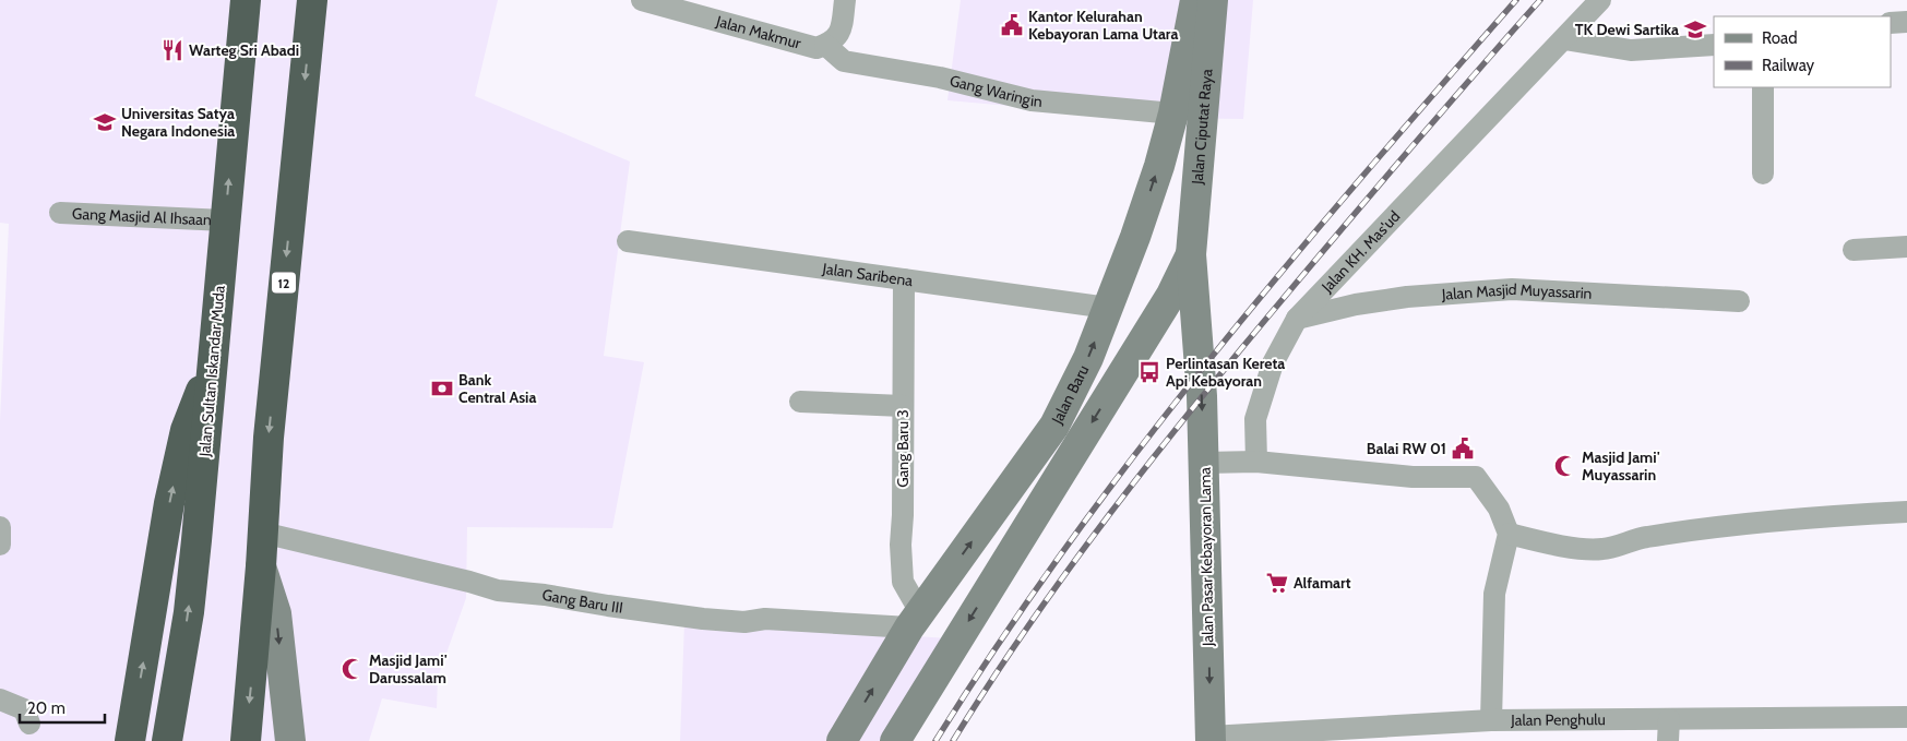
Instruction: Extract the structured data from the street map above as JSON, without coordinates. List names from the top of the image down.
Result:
{
  "streets": {
    "highway": ["12", "Jalan Sultan Iskandar Muda"],
    "main road": ["Jalan Ciputat Raya", "Jalan Baru", "Jalan Pasar Kebayoran Lama"],
    "street": [
      "Jalan Makmur",
      "Gang Waringin",
      "Gang Masjid Al Ihsaan",
      "Jalan KH. Mas'ud",
      "Jalan Saribena",
      "Jalan Masjid Muyassarin",
      "Gang Baru 3",
      "Gang Baru III",
      "Jalan Penghulu"
    ]
  },
  "crossings": [
    ["Jalan Makmur", "Gang Waringin"],
    ["Gang Waringin", "Jalan Baru"],
    ["Jalan Ciputat Raya", "Jalan Baru"],
    ["Jalan Ciputat Raya", "Jalan Pasar Kebayoran Lama"],
    ["Gang Masjid Al Ihsaan", "Jalan Sultan Iskandar Muda"],
    ["Jalan KH. Mas'ud", "Jalan Masjid Muyassarin"],
    ["Jalan Saribena", "Jalan Baru"],
    ["Jalan Saribena", "Gang Baru 3"],
    ["12", "Gang Baru III"],
    ["Jalan Baru", "Gang Baru 3"],
    ["Jalan Baru", "Jalan Pasar Kebayoran Lama"],
    ["Jalan Baru", "Gang Baru III"],
    ["Gang Baru 3", "Gang Baru III"],
    ["Jalan Pasar Kebayoran Lama", "Jalan Penghulu"]
  ],
  "one_way": ["Jalan Pasar Kebayoran Lama"],
  "places": {
    "public building": ["Kantor Kelurahan Kebayoran Lama Utara", "Balai RW 01"],
    "school or university": ["TK Dewi Sartika", "Universitas Satya Negara Indonesia"],
    "restaurant": ["Warteg Sri Abadi"],
    "bus stop": ["Perlintasan Kereta Api Kebayoran"],
    "bank": ["Bank Central Asia"],
    "mosque": ["Masjid Jami' Muyassarin", "Masjid Jami' Darussalam"],
    "supermarket": ["Alfamart"]
  },
  "legend": ["Road", "Railway"],
  "scale_bar": "20 m"
}
